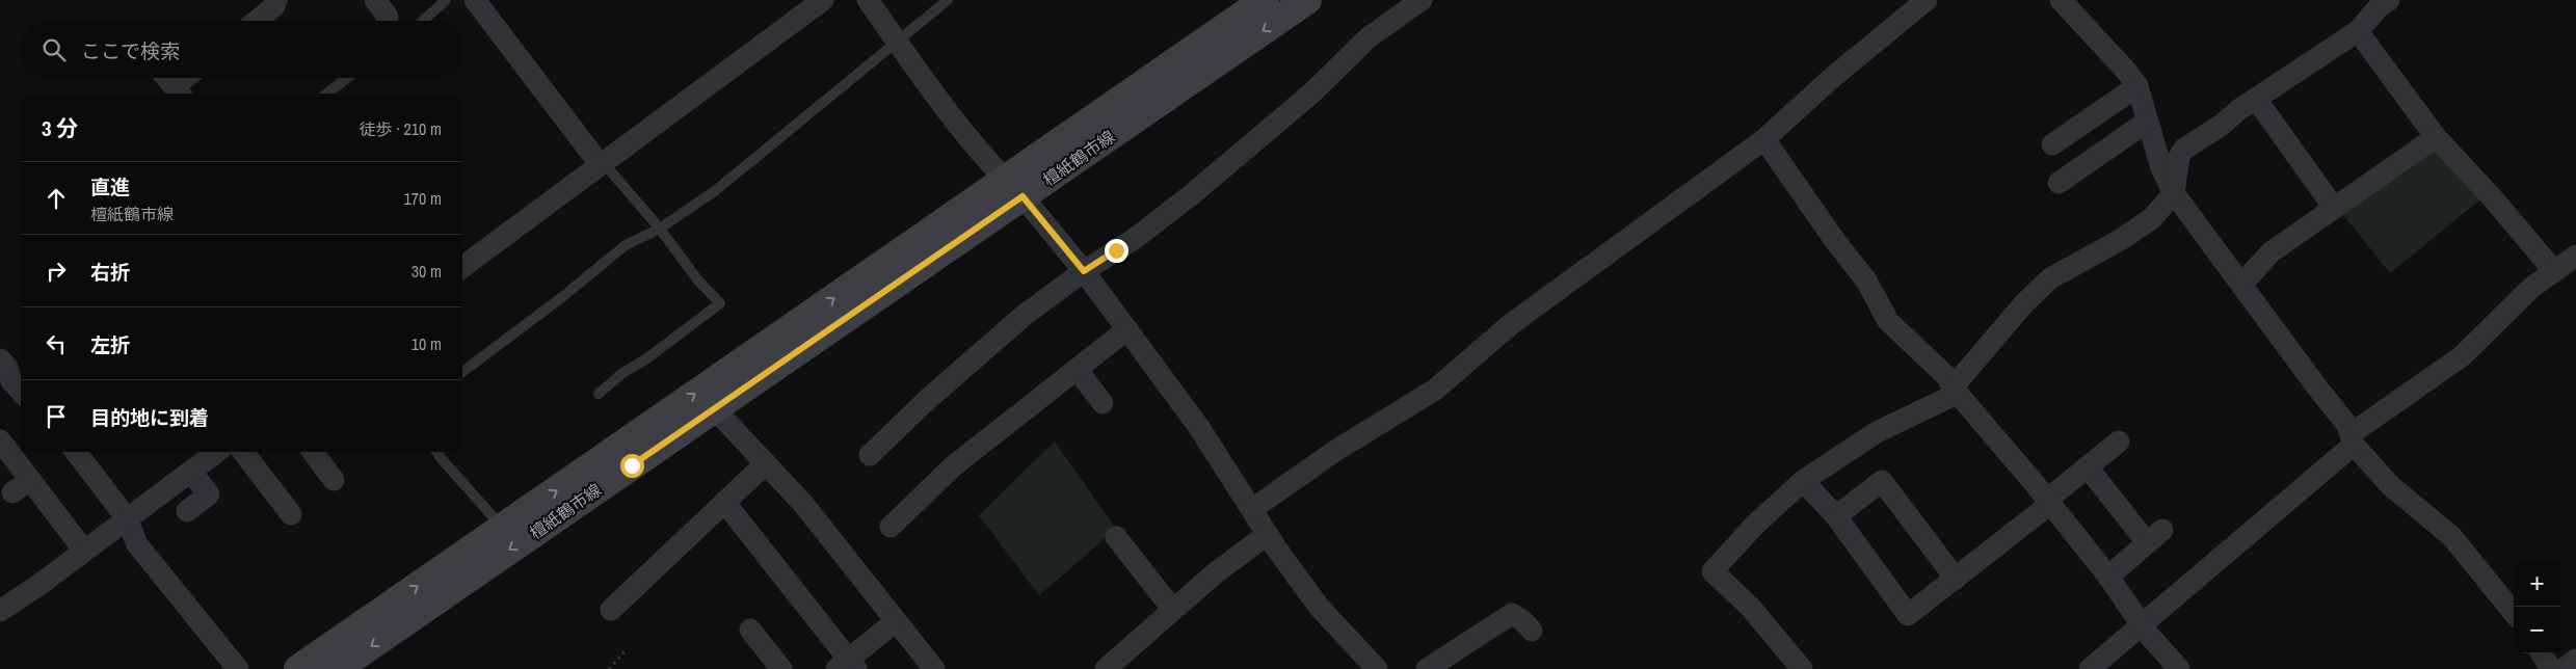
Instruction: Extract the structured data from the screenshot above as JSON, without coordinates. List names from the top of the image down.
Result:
{
  "streets": {
    "main road": ["檀紙鶴市線"]
  },
  "page": {
    "search": "ここで検索",
    "heading": ["3 分", "徒歩 · 210 m"],
    "list": [
      ["直進", "檀紙鶴市線", "170 m"],
      ["右折", "30 m"],
      ["左折", "10 m"],
      "目的地に到着"
    ],
    "map_buttons": ["+", "−"]
  }
}
